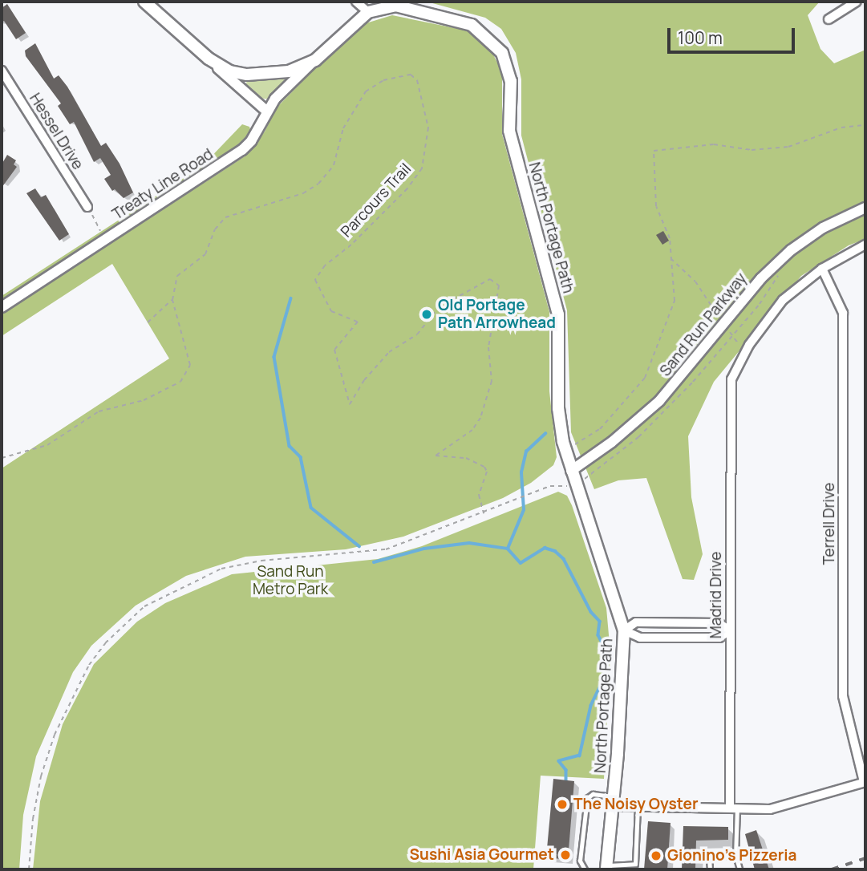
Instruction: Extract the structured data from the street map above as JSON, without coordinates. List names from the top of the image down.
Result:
{
  "streets": {
    "main road": ["North Portage Path"],
    "street": [
      "Hessel Drive",
      "Treaty Line Road",
      "Sand Run Parkway",
      "Terrell Drive",
      "Madrid Drive"
    ],
    "path": ["Parcours Trail"]
  },
  "crossings": [
    ["Treaty Line Road", "North Portage Path"],
    ["North Portage Path", "Sand Run Parkway"]
  ],
  "parks": ["Sand Run Metro Park"],
  "places": [
    "Old Portage Path Arrowhead",
    "The Noisy Oyster",
    "Sushi Asia Gourmet",
    "Gionino's Pizzeria"
  ],
  "scale_bar": "100 m"
}
